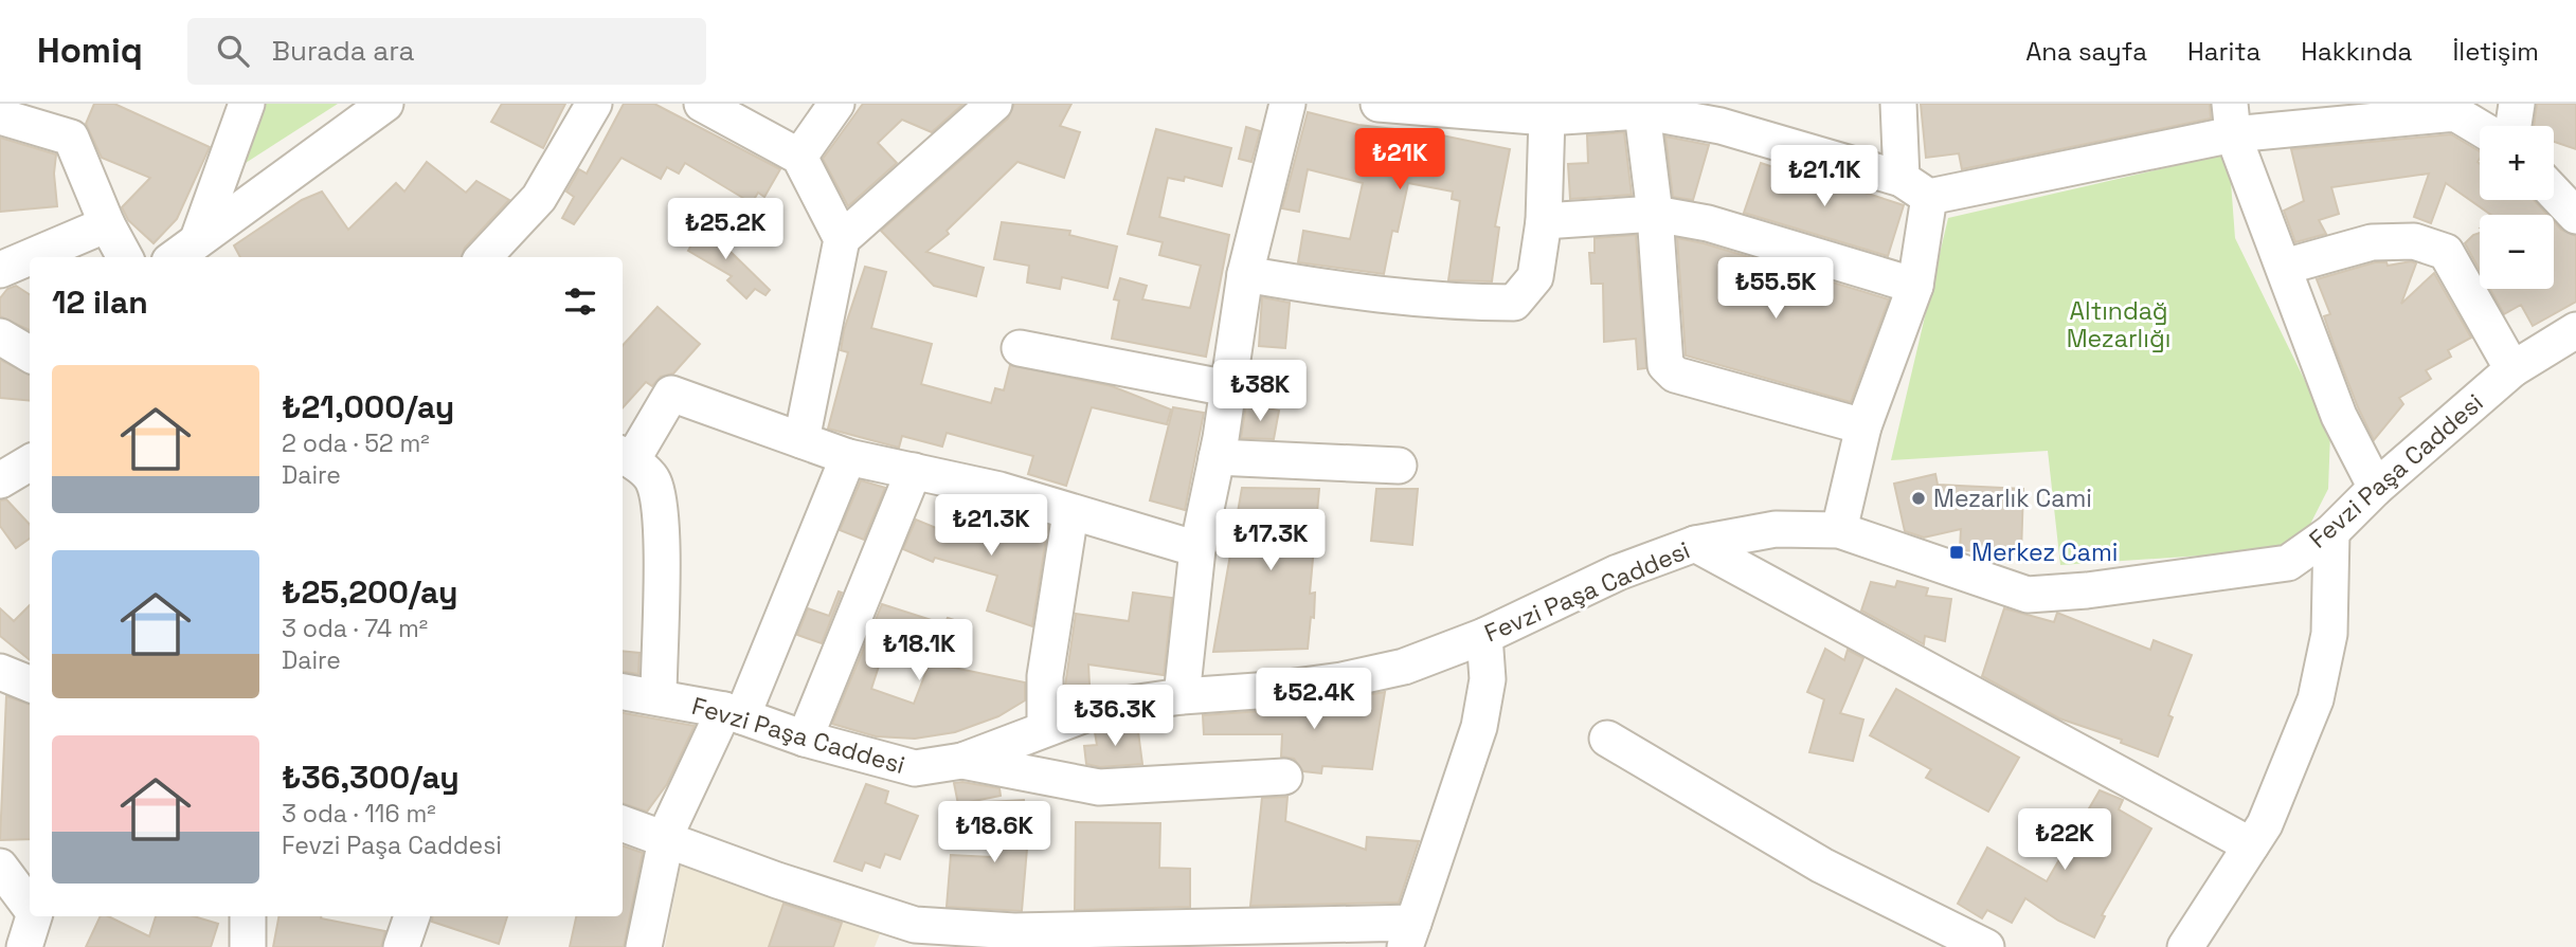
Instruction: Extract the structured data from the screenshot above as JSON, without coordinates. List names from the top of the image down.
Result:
{
  "streets": {
    "street": ["Fevzi Paşa Caddesi"]
  },
  "parks": ["Altındağ Mezarlığı"],
  "places": {
    "other": ["Mezarlık Cami"],
    "transit": ["Merkez Cami"]
  },
  "page": {
    "header": "Homiq",
    "search": "Burada ara",
    "nav": [
      "Ana sayfa",
      "Harita",
      "Hakkında",
      "İletişim"
    ],
    "map_buttons": ["+", "−"],
    "price": [
      "₺21K",
      "₺21.1K",
      "₺25.2K",
      "₺55.5K",
      "₺38K",
      "₺21.3K",
      "₺17.3K",
      "₺18.1K",
      "₺52.4K",
      "₺36.3K",
      "₺18.6K",
      "₺22K"
    ],
    "heading": "12 ilan",
    "list": [
      {
        "name": "₺21,000/ay",
        "note": "2 oda · 52 m² · Daire"
      },
      {
        "name": "₺25,200/ay",
        "note": "3 oda · 74 m² · Daire"
      },
      {
        "name": "₺36,300/ay",
        "note": "3 oda · 116 m² · Fevzi Paşa Caddesi"
      }
    ]
  }
}
